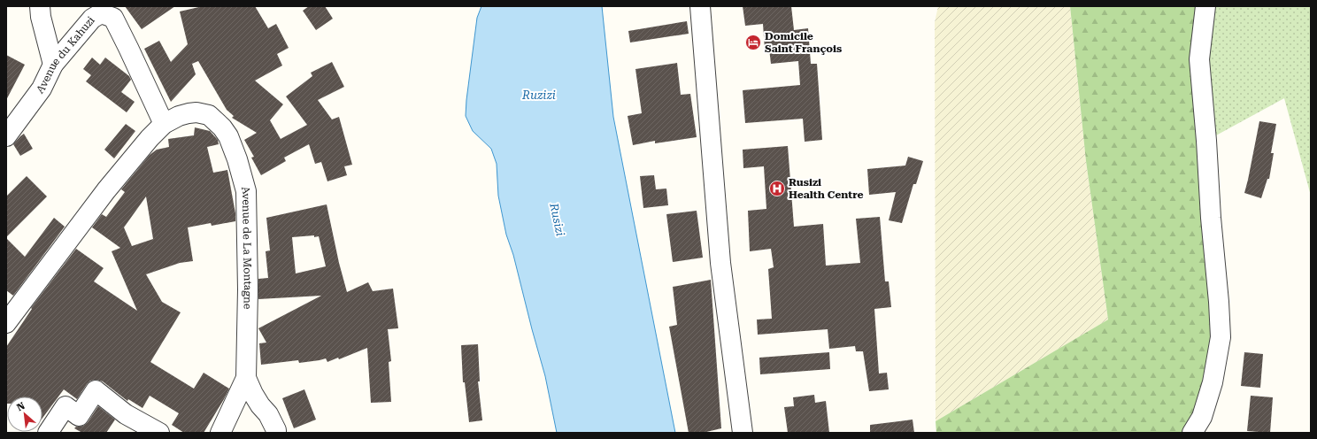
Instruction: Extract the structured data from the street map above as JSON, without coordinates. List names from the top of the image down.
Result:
{
  "streets": {
    "street": ["Avenue du Kahuzi", "Avenue de La Montagne"]
  },
  "crossings": [
    ["Avenue du Kahuzi", "Avenue de La Montagne"]
  ],
  "water": ["Ruzizi", "Rusizi"],
  "places": {
    "hotel": ["Domicile Saint François"],
    "hospital": ["Rusizi Health Centre"]
  },
  "north": "top left"
}
